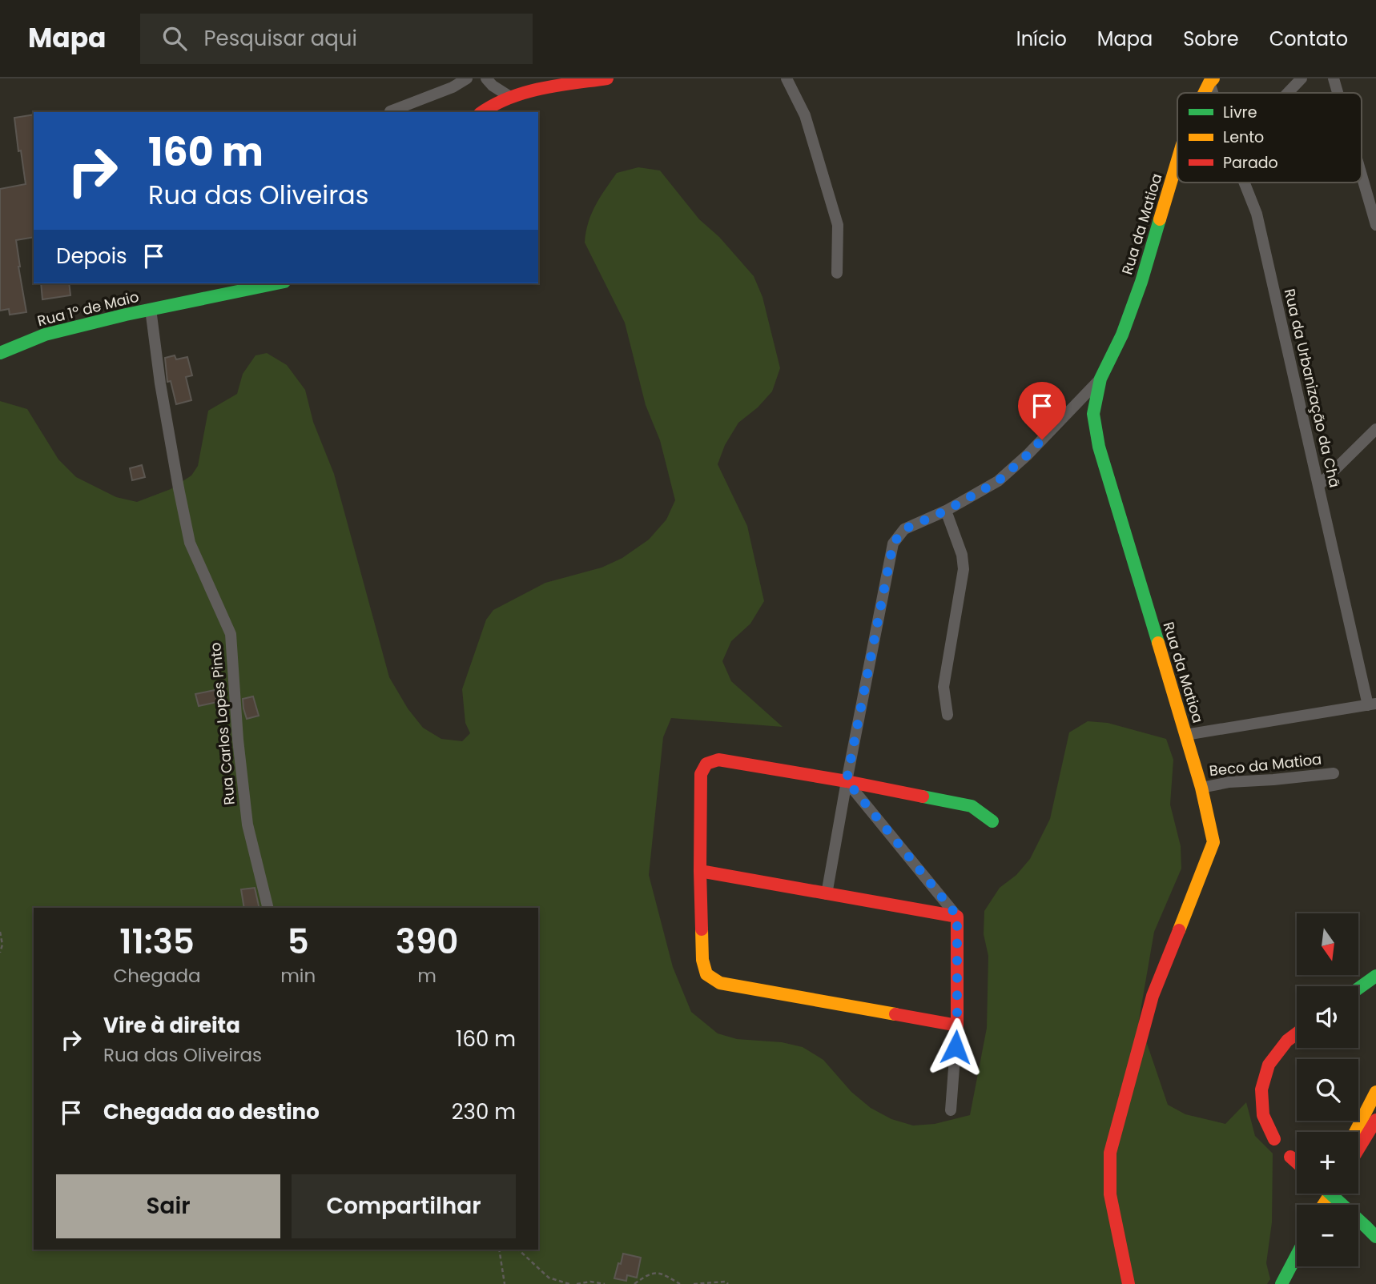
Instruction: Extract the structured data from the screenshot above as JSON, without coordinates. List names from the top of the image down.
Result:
{
  "streets": {
    "street": [
      "Rua da Matioa",
      "Rua 1º de Maio",
      "Rua da Urbanização da Chã",
      "Rua Carlos Lopes Pinto",
      "Beco da Matioa"
    ]
  },
  "crossings": [
    ["Rua da Matioa", "Beco da Matioa"],
    ["Rua 1º de Maio", "Rua Carlos Lopes Pinto"]
  ],
  "legend": ["Livre", "Lento", "Parado"],
  "north": "bottom",
  "page": {
    "header": "Mapa",
    "search": "Pesquisar aqui",
    "nav": [
      "Início",
      "Mapa",
      "Sobre",
      "Contato"
    ],
    "turn": ["160 m", "Rua das Oliveiras"],
    "then": "Depois",
    "eta": [
      "11:35",
      "Chegada",
      "5",
      "min",
      "390",
      "m"
    ],
    "map_buttons": ["+", "−"],
    "list": [
      {
        "name": "Vire à direita",
        "note": "Rua das Oliveiras",
        "value": "160 m"
      },
      {
        "name": "Chegada ao destino",
        "value": "230 m"
      }
    ],
    "buttons": ["Sair", "Compartilhar"]
  }
}
